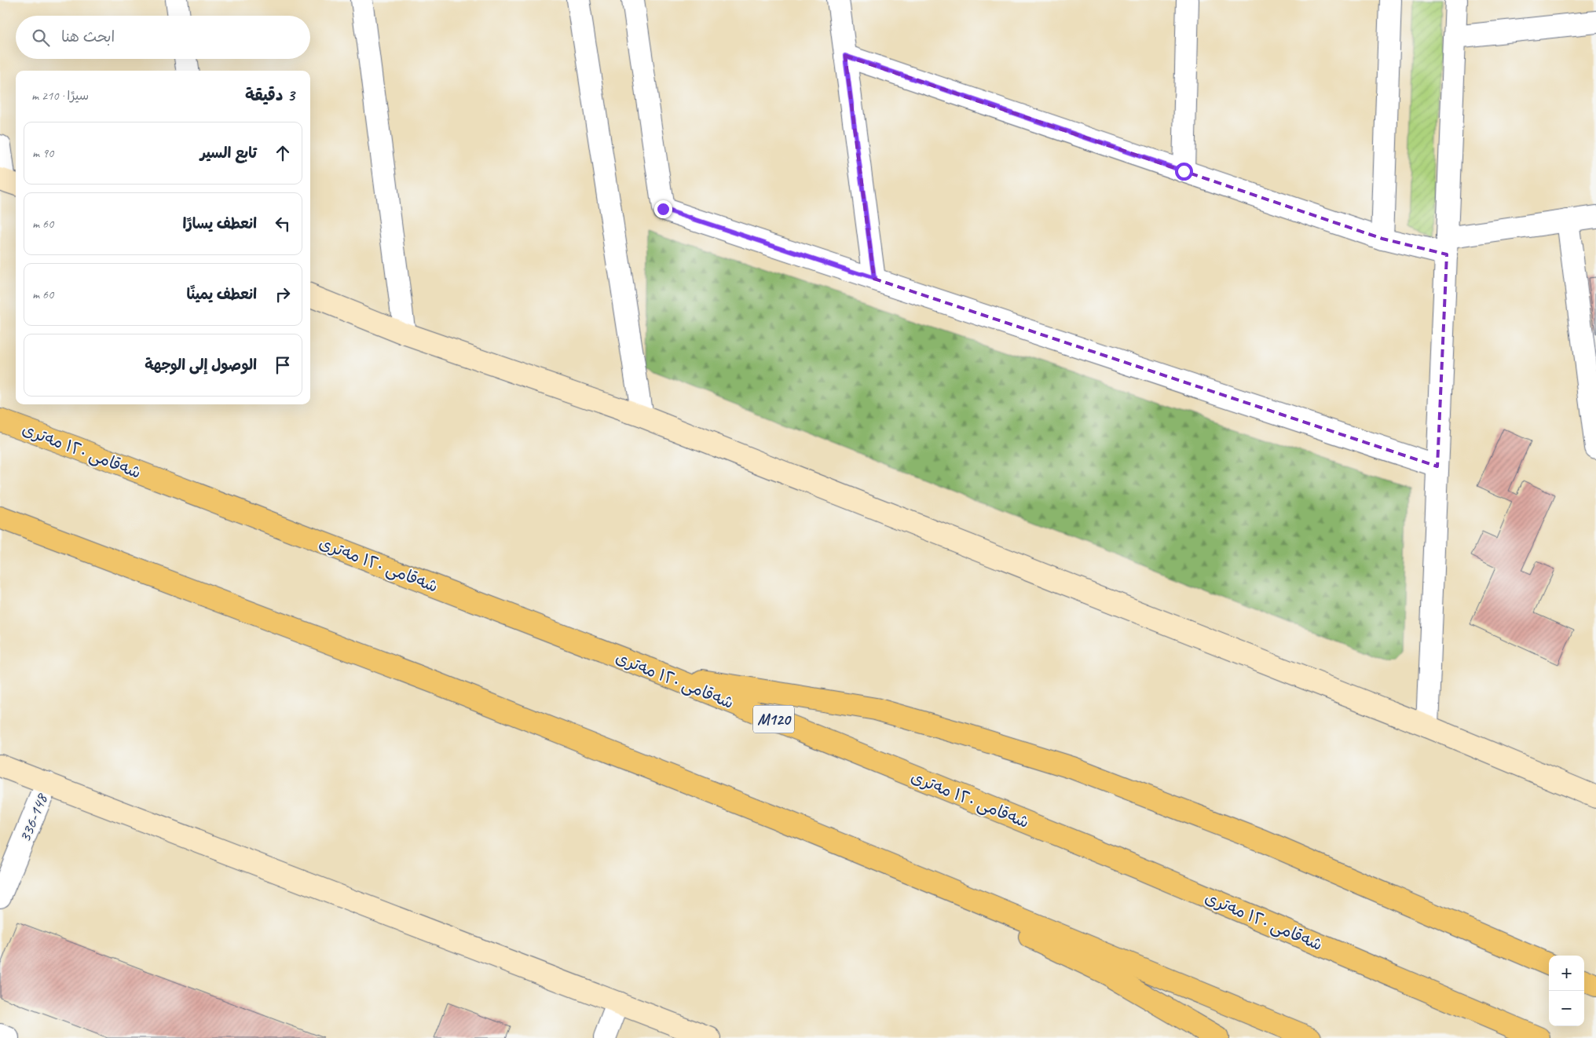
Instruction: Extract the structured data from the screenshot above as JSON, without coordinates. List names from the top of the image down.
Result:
{
  "streets": {
    "highway": ["شەقامی ١٢٠ مەتری", "M120"],
    "street": ["336-148"]
  },
  "page": {
    "search": "ابحث هنا",
    "heading": ["3 دقيقة", "سيرًا · 210 m"],
    "list": [
      ["تابع السير", "90 m"],
      ["انعطف يسارًا", "60 m"],
      ["انعطف يمينًا", "60 m"],
      "الوصول إلى الوجهة"
    ],
    "map_buttons": ["+", "−"]
  }
}
